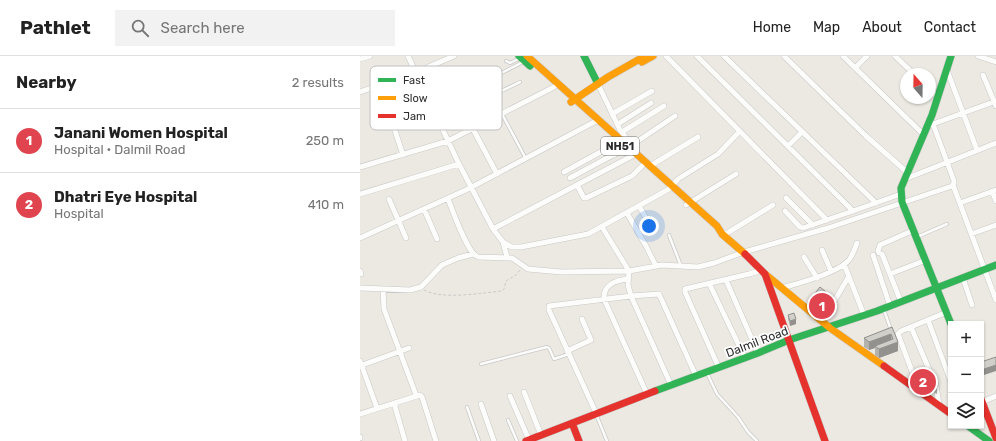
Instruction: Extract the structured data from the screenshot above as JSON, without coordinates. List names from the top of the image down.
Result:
{
  "streets": {
    "main road": ["NH51", "Dalmil Road"]
  },
  "crossings": [
    ["NH51", "Dalmil Road"]
  ],
  "legend": ["Fast", "Slow", "Jam"],
  "north": "top",
  "page": {
    "header": "Pathlet",
    "search": "Search here",
    "nav": [
      "Home",
      "Map",
      "About",
      "Contact"
    ],
    "heading": ["Nearby", "2 results"],
    "list": [
      {
        "mark": "1",
        "name": "Janani Women Hospital",
        "note": "Hospital · Dalmil Road",
        "value": "250 m"
      },
      {
        "mark": "2",
        "name": "Dhatri Eye Hospital",
        "note": "Hospital",
        "value": "410 m"
      }
    ],
    "pins": ["1", "2"],
    "map_buttons": ["+", "−"]
  }
}
